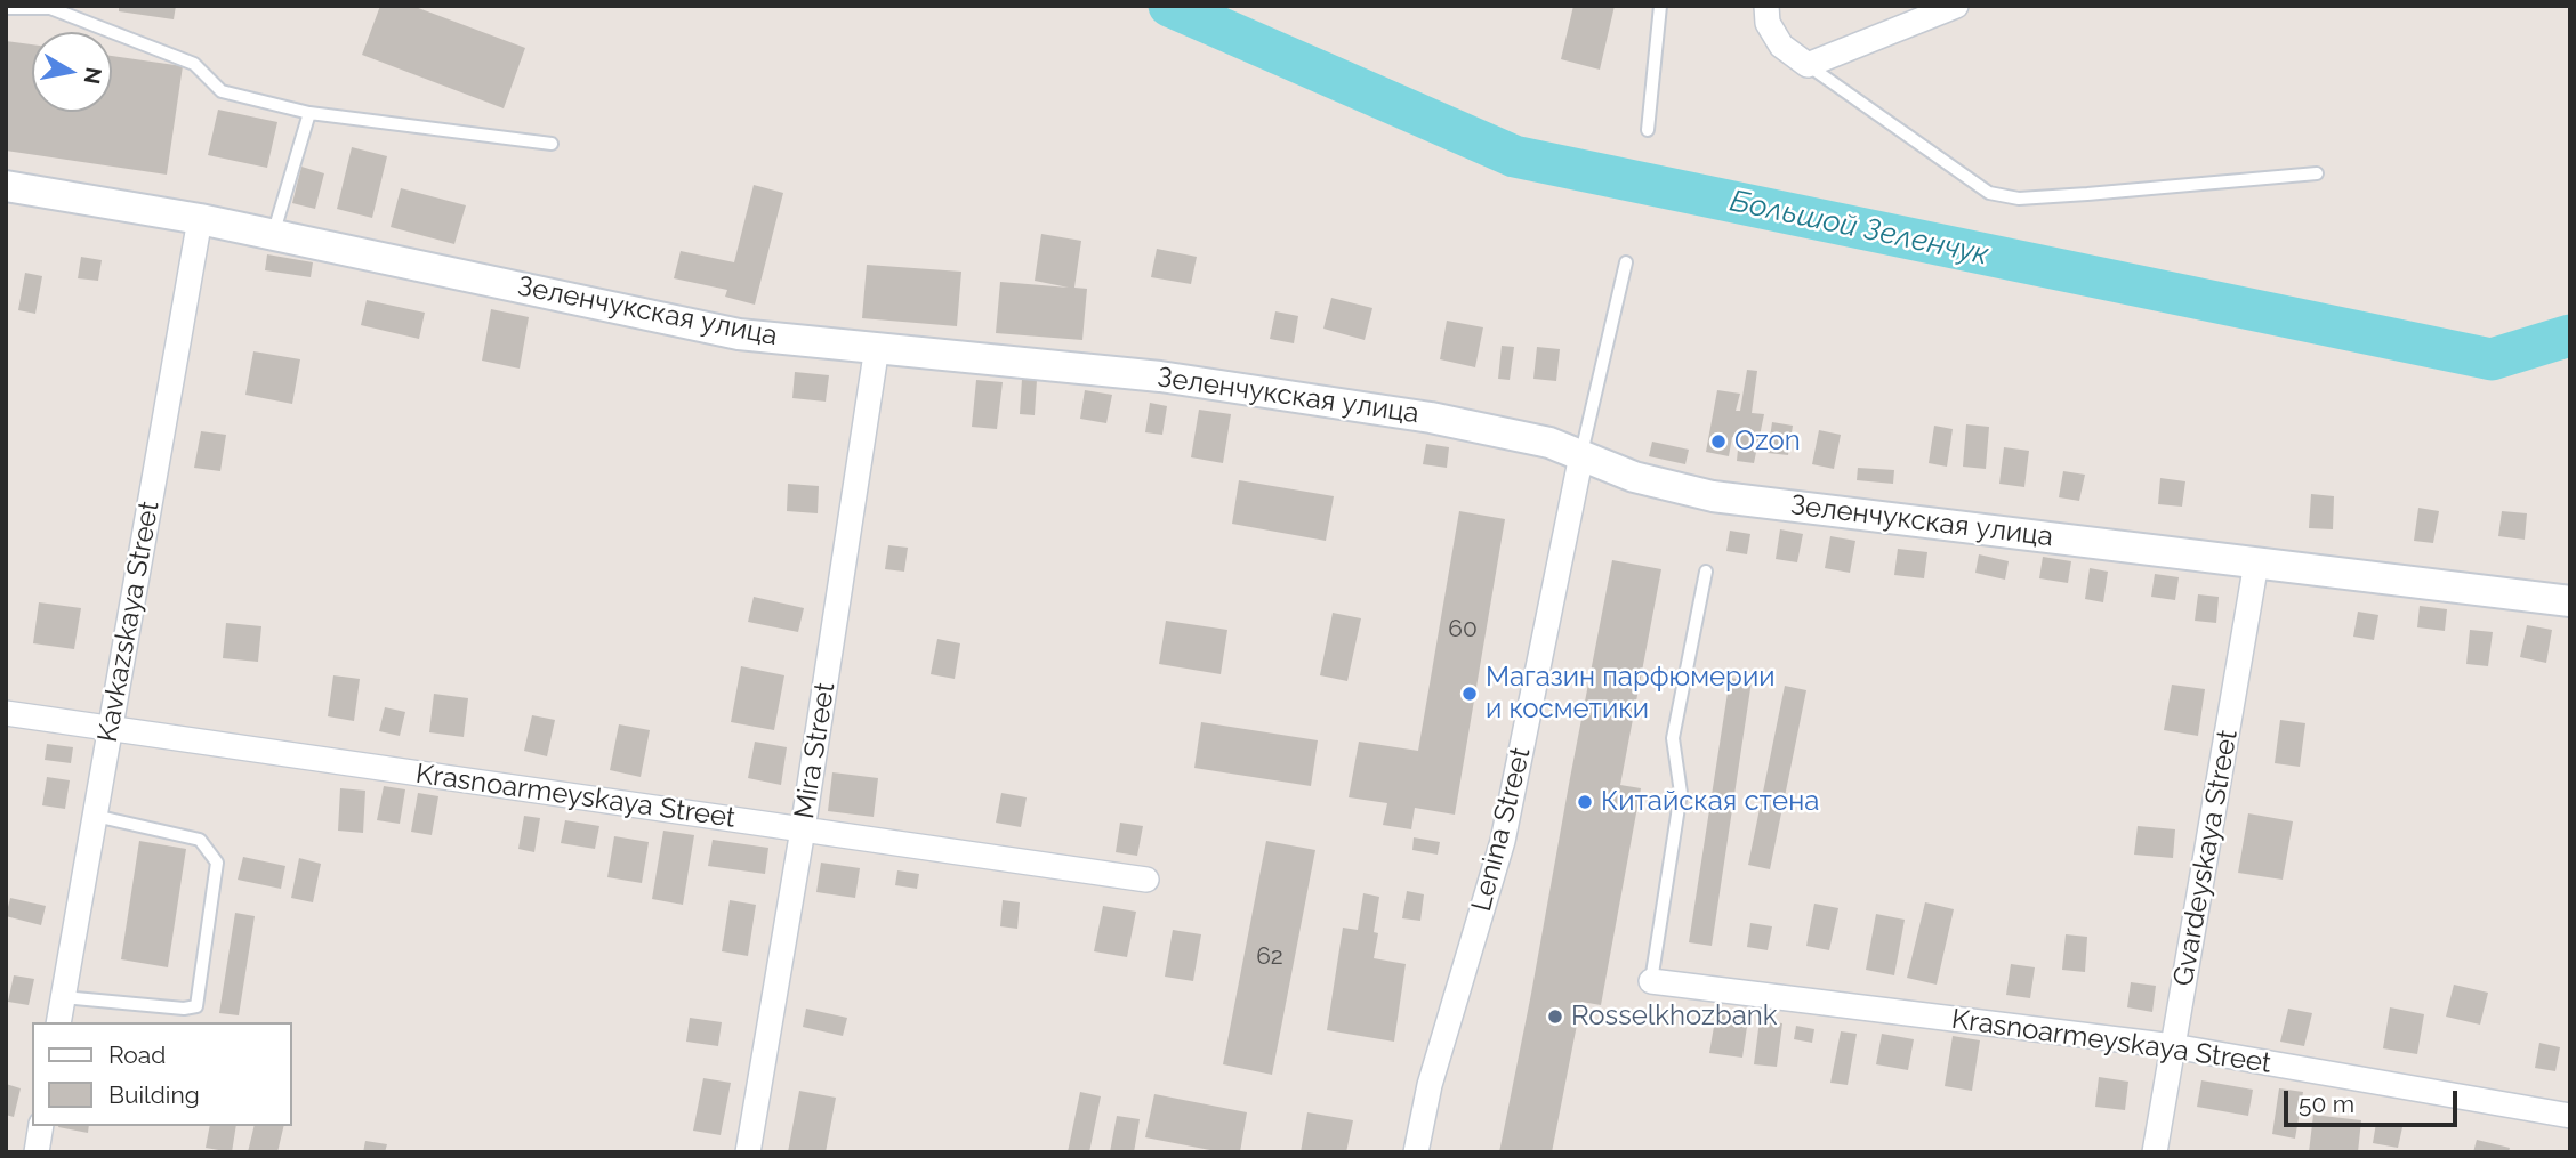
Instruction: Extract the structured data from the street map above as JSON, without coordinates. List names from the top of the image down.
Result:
{
  "streets": {
    "street": [
      "Зеленчукская улица",
      "Kavkazskaya Street",
      "Mira Street",
      "Krasnoarmeyskaya Street",
      "Lenina Street",
      "Gvardeyskaya Street"
    ]
  },
  "crossings": [
    ["Зеленчукская улица", "Kavkazskaya Street"],
    ["Зеленчукская улица", "Mira Street"],
    ["Зеленчукская улица", "Lenina Street"],
    ["Зеленчукская улица", "Gvardeyskaya Street"],
    ["Kavkazskaya Street", "Krasnoarmeyskaya Street"],
    ["Mira Street", "Krasnoarmeyskaya Street"],
    ["Krasnoarmeyskaya Street", "Gvardeyskaya Street"]
  ],
  "water": ["Большой Зеленчук"],
  "places": [
    "Ozon",
    "Магазин парфюмерии и косметики",
    "Китайская стена",
    "Rosselkhozbank"
  ],
  "house_numbers": ["60", "62"],
  "legend": ["Road", "Building"],
  "scale_bar": "50 m",
  "north": "right"
}
